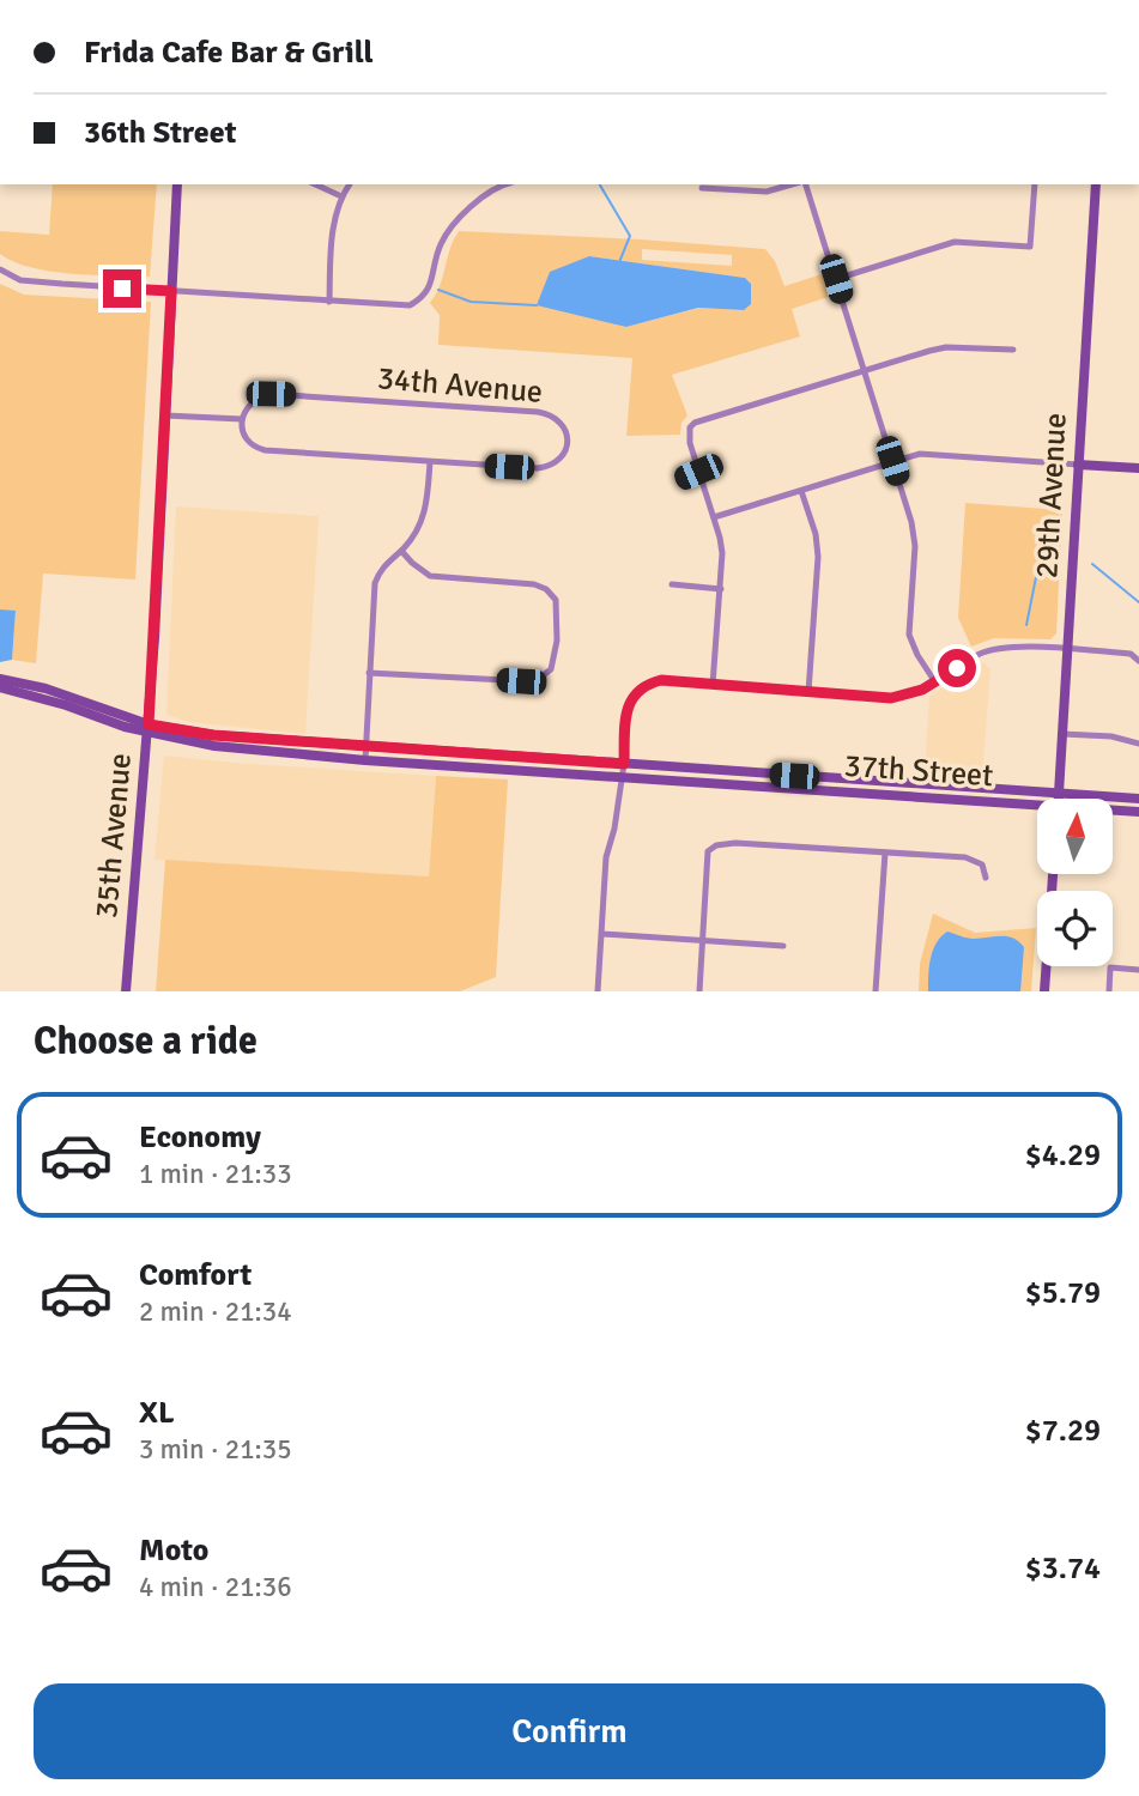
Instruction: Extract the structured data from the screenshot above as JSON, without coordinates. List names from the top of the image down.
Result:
{
  "streets": {
    "main road": ["29th Avenue", "37th Street", "35th Avenue"],
    "street": ["34th Avenue"]
  },
  "crossings": [
    ["29th Avenue", "37th Street"],
    ["37th Street", "35th Avenue"]
  ],
  "north": "top",
  "page": {
    "banner": ["Frida Cafe Bar & Grill", "36th Street"],
    "heading": "Choose a ride",
    "list": [
      {
        "name": "Economy",
        "note": "1 min · 21:33",
        "value": "$4.29"
      },
      {
        "name": "Comfort",
        "note": "2 min · 21:34",
        "value": "$5.79"
      },
      {
        "name": "XL",
        "note": "3 min · 21:35",
        "value": "$7.29"
      },
      {
        "name": "Moto",
        "note": "4 min · 21:36",
        "value": "$3.74"
      }
    ],
    "buttons": "Confirm"
  }
}
